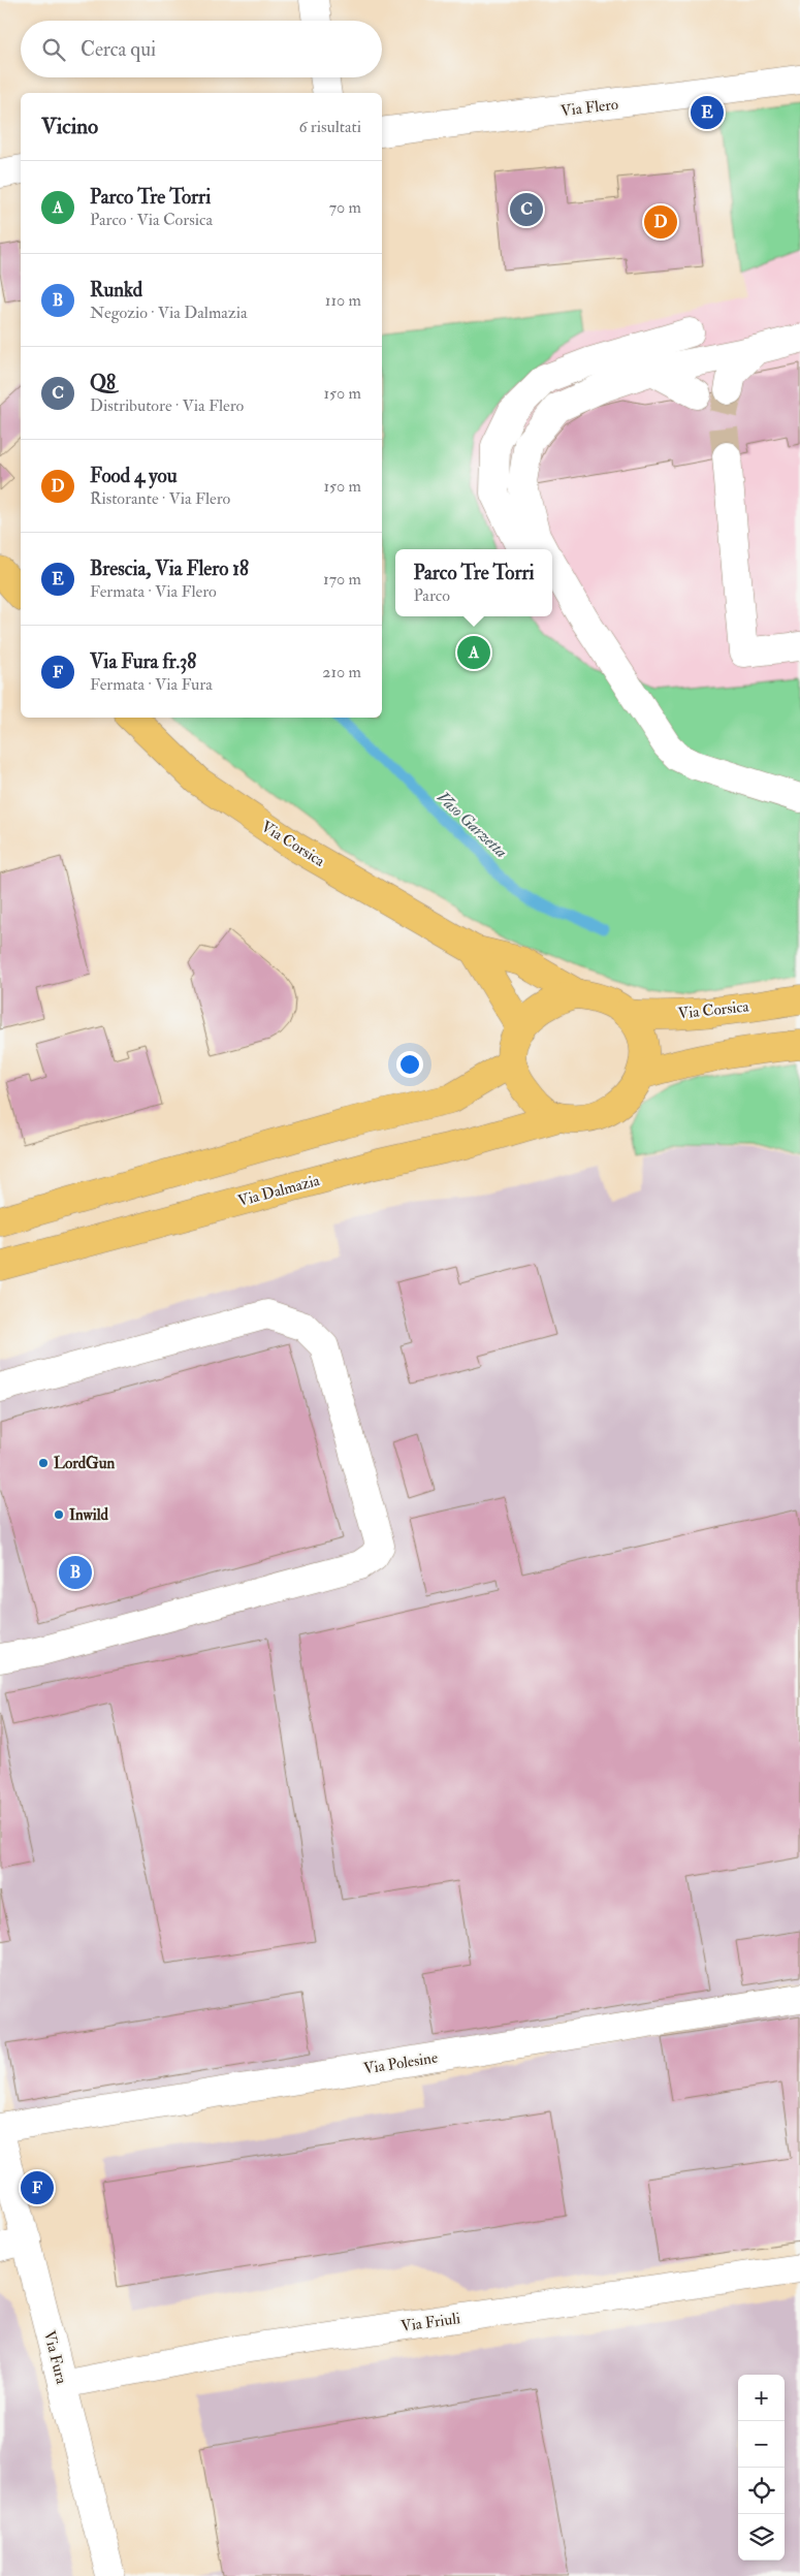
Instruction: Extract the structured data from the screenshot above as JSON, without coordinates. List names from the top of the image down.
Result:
{
  "streets": {
    "main road": ["Via Corsica", "Via Dalmazia"],
    "street": [
      "Via Flero",
      "Via Polesine",
      "Via Friuli",
      "Via Fura"
    ]
  },
  "crossings": [
    ["Via Corsica", "Via Dalmazia"],
    ["Via Friuli", "Via Fura"]
  ],
  "water": ["Vaso Garzetta"],
  "places": ["LordGun", "Inwild"],
  "page": {
    "search": "Cerca qui",
    "heading": ["Vicino", "6 risultati"],
    "pins": [
      "E",
      "C",
      "D",
      "A",
      "B",
      "F"
    ],
    "list": [
      {
        "mark": "A",
        "name": "Parco Tre Torri",
        "note": "Parco · Via Corsica",
        "value": "70 m"
      },
      {
        "mark": "B",
        "name": "Runkd",
        "note": "Negozio · Via Dalmazia",
        "value": "110 m"
      },
      {
        "mark": "C",
        "name": "Q8",
        "note": "Distributore · Via Flero",
        "value": "150 m"
      },
      {
        "mark": "D",
        "name": "Food 4 you",
        "note": "Ristorante · Via Flero",
        "value": "150 m"
      },
      {
        "mark": "E",
        "name": "Brescia, Via Flero 18",
        "note": "Fermata · Via Flero",
        "value": "170 m"
      },
      {
        "mark": "F",
        "name": "Via Fura fr.38",
        "note": "Fermata · Via Fura",
        "value": "210 m"
      }
    ],
    "popup": ["Parco Tre Torri", "Parco"],
    "map_buttons": ["+", "−"]
  }
}
